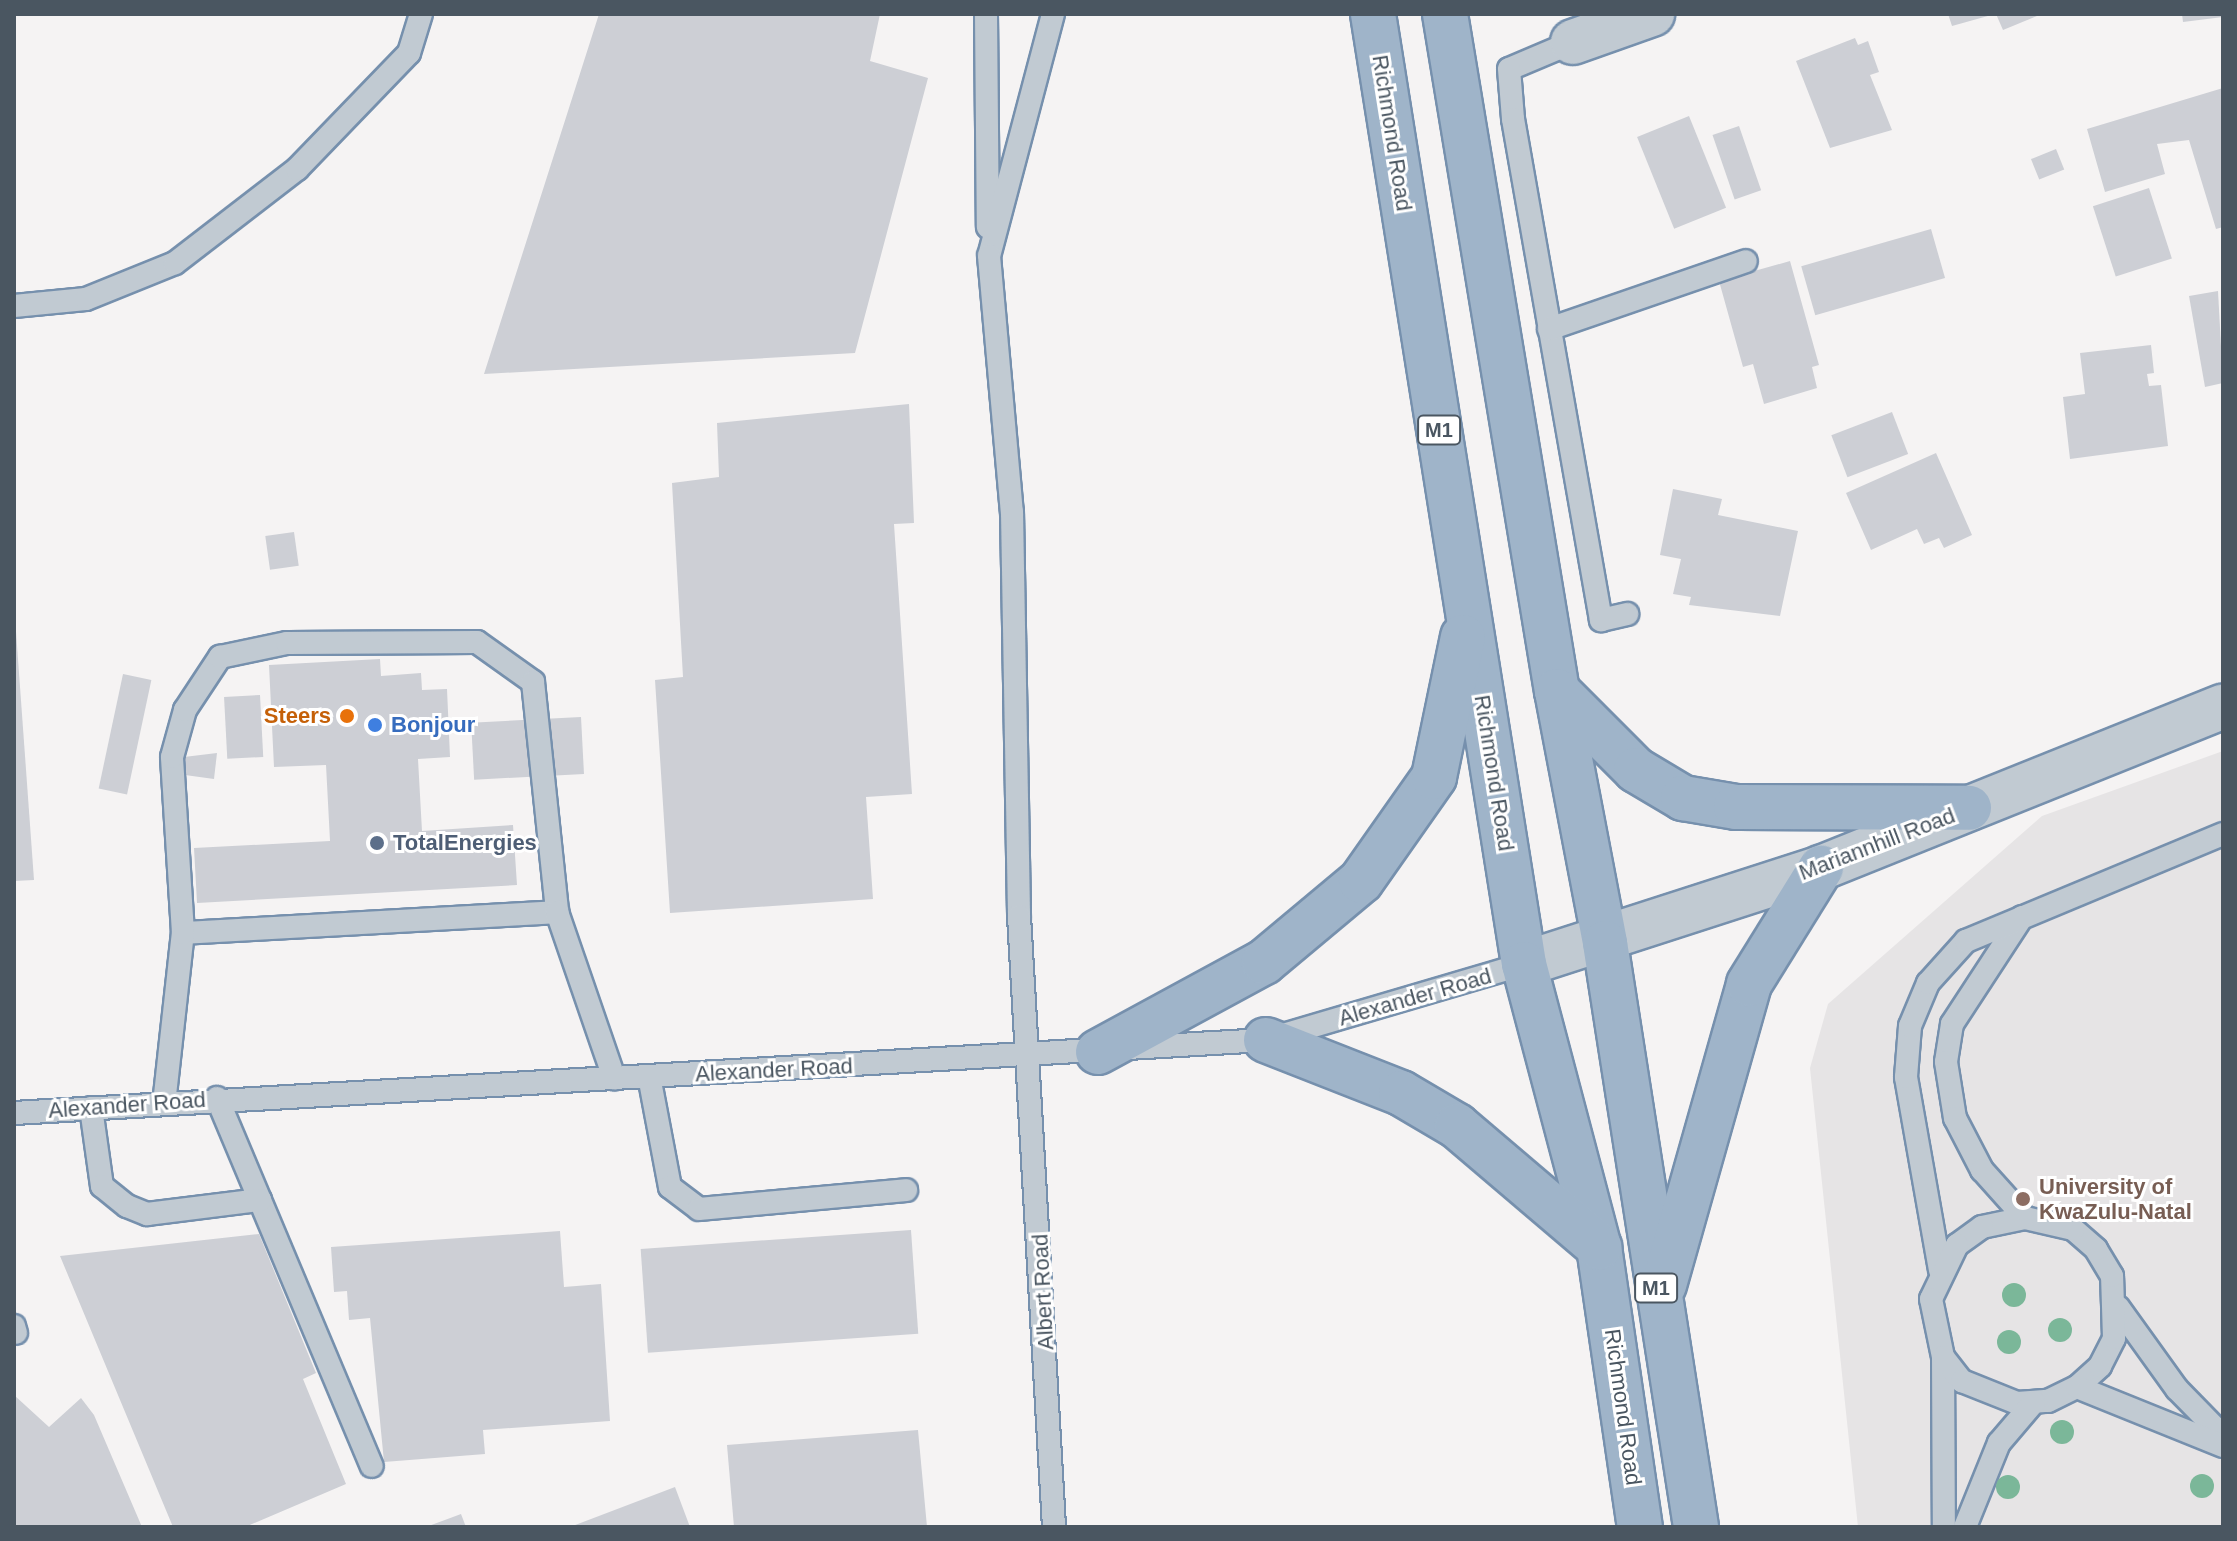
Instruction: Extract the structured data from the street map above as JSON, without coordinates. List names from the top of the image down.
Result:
{
  "streets": {
    "highway": ["Richmond Road", "M1"],
    "street": ["Mariannhill Road"],
    "lane": ["Alexander Road", "Albert Road"]
  },
  "crossings": [
    ["Richmond Road", "Mariannhill Road"],
    ["Richmond Road", "Alexander Road"],
    ["M1", "Mariannhill Road"],
    ["Mariannhill Road", "Alexander Road"],
    ["Alexander Road", "Albert Road"]
  ],
  "places": [
    "Steers",
    "Bonjour",
    "TotalEnergies",
    "University of KwaZulu-Natal"
  ]
}
